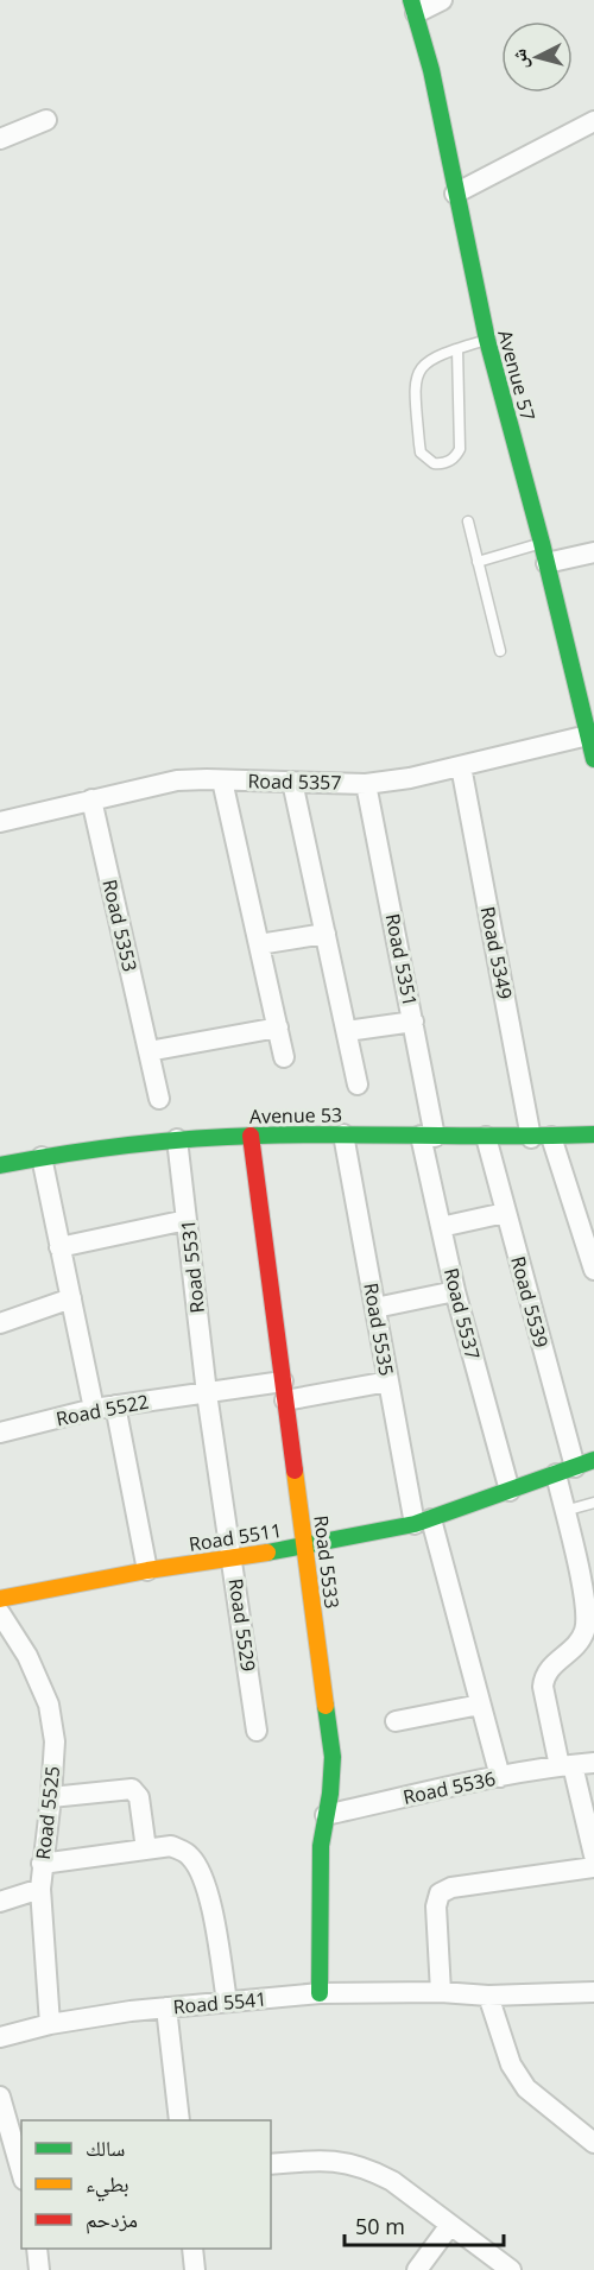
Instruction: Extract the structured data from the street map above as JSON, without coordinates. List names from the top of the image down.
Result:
{
  "streets": {
    "street": [
      "Avenue 57",
      "Road 5357",
      "Road 5353",
      "Road 5349",
      "Road 5351",
      "Avenue 53",
      "Road 5531",
      "Road 5539",
      "Road 5537",
      "Road 5535",
      "Road 5522",
      "Road 5511",
      "Road 5533",
      "Road 5529",
      "Road 5536",
      "Road 5525",
      "Road 5541"
    ]
  },
  "crossings": [
    ["Avenue 57", "Road 5357"],
    ["Road 5357", "Road 5353"],
    ["Road 5357", "Road 5349"],
    ["Road 5357", "Road 5351"],
    ["Road 5349", "Avenue 53"],
    ["Road 5351", "Avenue 53"],
    ["Road 5351", "Road 5537"],
    ["Avenue 53", "Road 5531"],
    ["Avenue 53", "Road 5539"],
    ["Avenue 53", "Road 5537"],
    ["Avenue 53", "Road 5535"],
    ["Avenue 53", "Road 5533"],
    ["Road 5531", "Road 5522"],
    ["Road 5531", "Road 5529"],
    ["Road 5539", "Road 5511"],
    ["Road 5537", "Road 5511"],
    ["Road 5535", "Road 5522"],
    ["Road 5535", "Road 5511"],
    ["Road 5535", "Road 5536"],
    ["Road 5522", "Road 5533"],
    ["Road 5522", "Road 5529"],
    ["Road 5511", "Road 5533"],
    ["Road 5511", "Road 5529"],
    ["Road 5533", "Road 5536"],
    ["Road 5533", "Road 5541"],
    ["Road 5525", "Road 5541"]
  ],
  "legend": ["سالك", "بطيء", "مزدحم"],
  "scale_bar": "50 m",
  "north": "left"
}
